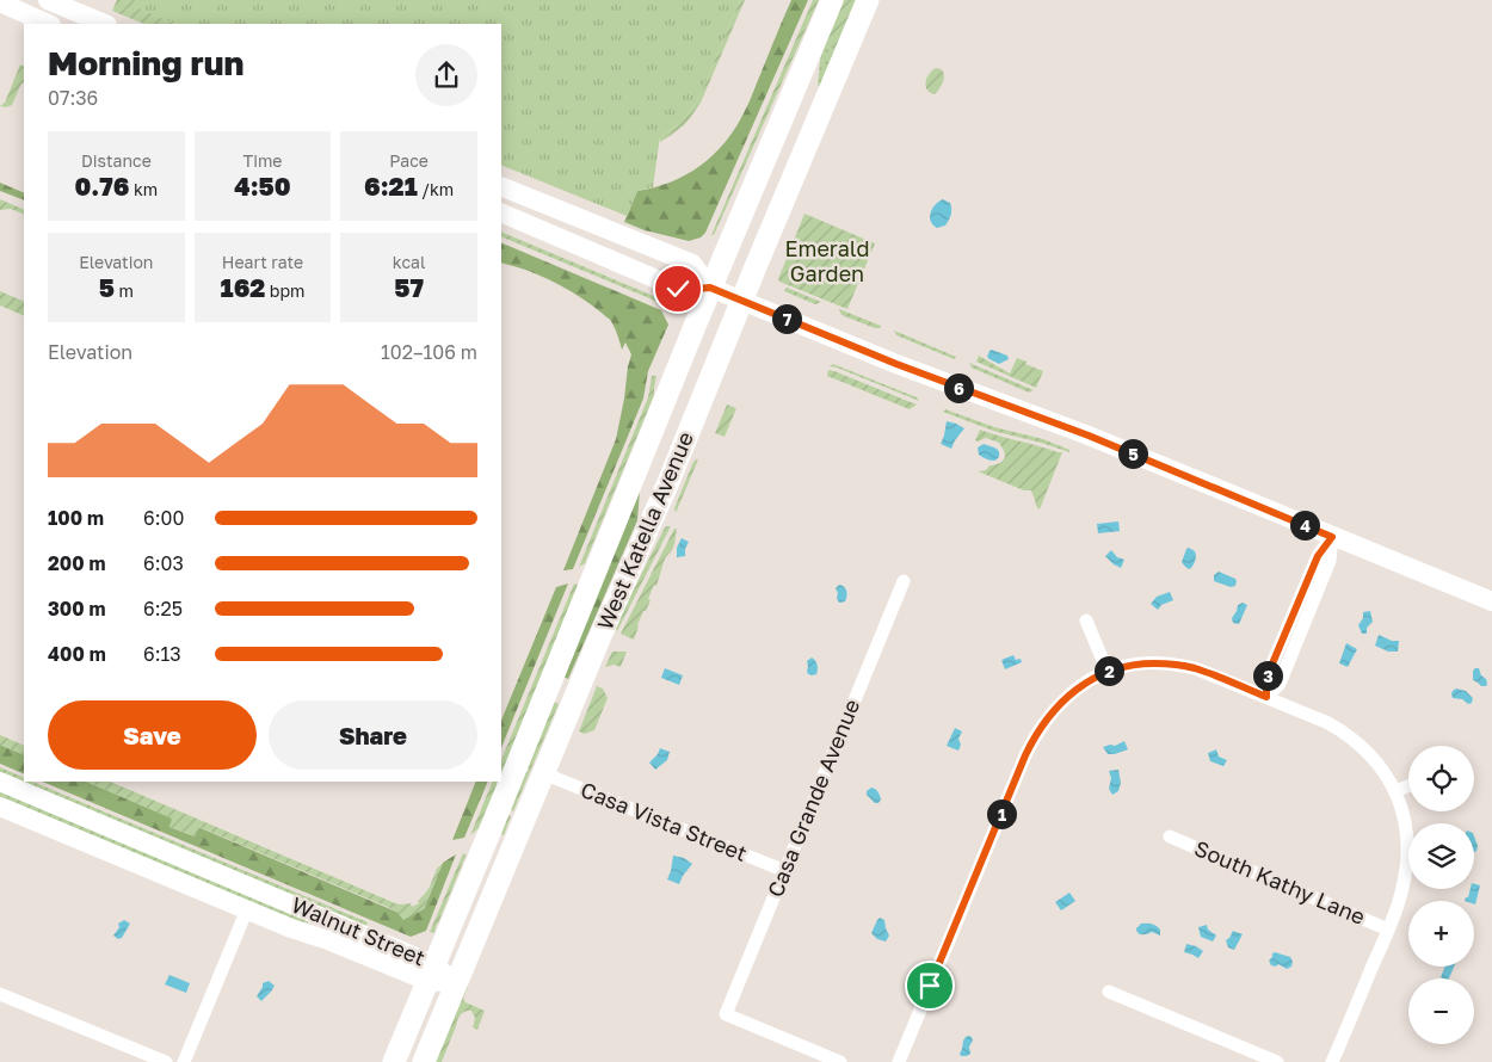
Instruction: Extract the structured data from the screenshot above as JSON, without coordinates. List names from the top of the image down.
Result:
{
  "streets": {
    "main road": ["West Katella Avenue", "Walnut Street"],
    "street": ["Casa Grande Avenue", "Casa Vista Street", "South Kathy Lane"]
  },
  "crossings": [
    ["West Katella Avenue", "Casa Vista Street"],
    ["West Katella Avenue", "Walnut Street"],
    ["Casa Grande Avenue", "Casa Vista Street"]
  ],
  "parks": ["Emerald Garden"],
  "page": {
    "heading": ["Morning run", "07:36"],
    "stats": [
      ["Distance", "0.76 km"],
      ["Time", "4:50"],
      ["Pace", "6:21 /km"],
      ["Elevation", "5 m"],
      ["Heart rate", "162 bpm"],
      ["kcal", "57"]
    ],
    "pins": [
      "7",
      "6",
      "5",
      "4",
      "2",
      "3",
      "1"
    ],
    "chart": ["Elevation", "102–106 m"],
    "list": [
      {
        "name": "100 m",
        "note": "6:00"
      },
      {
        "name": "200 m",
        "note": "6:03"
      },
      {
        "name": "300 m",
        "note": "6:25"
      },
      {
        "name": "400 m",
        "note": "6:13"
      }
    ],
    "buttons": ["Save", "Share"],
    "map_buttons": ["+", "−"]
  }
}
